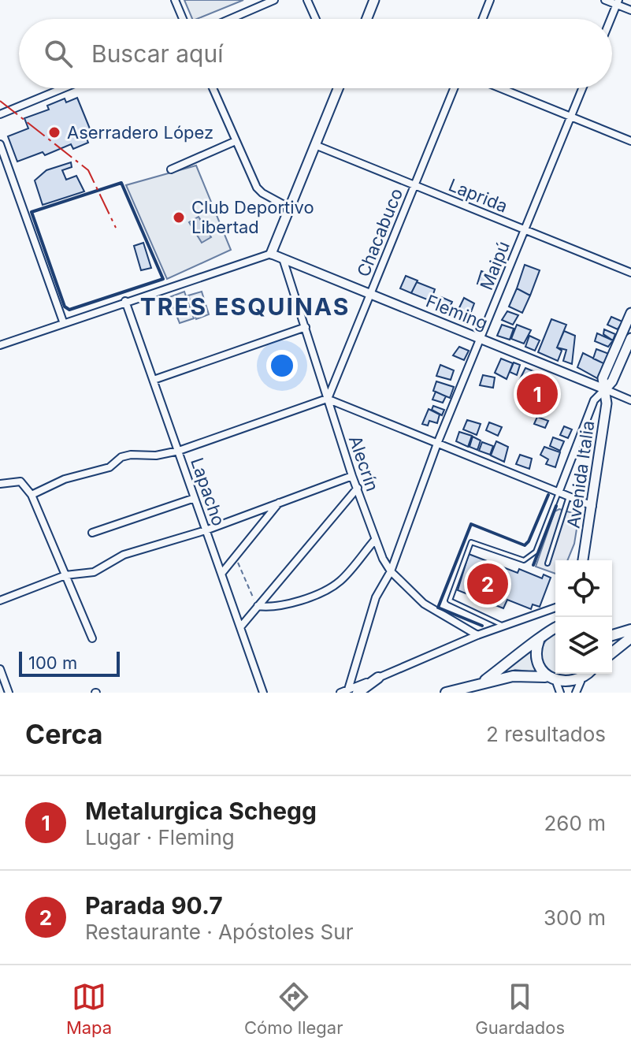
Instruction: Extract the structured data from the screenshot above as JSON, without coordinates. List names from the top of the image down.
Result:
{
  "streets": {
    "main road": ["Avenida Italia"],
    "street": [
      "Laprida",
      "Chacabuco",
      "Maipú",
      "Fleming",
      "Alecrín",
      "Lapacho"
    ]
  },
  "crossings": [
    ["Laprida", "Chacabuco"],
    ["Laprida", "Maipú"],
    ["Chacabuco", "Fleming"],
    ["Chacabuco", "Alecrín"],
    ["Maipú", "Fleming"],
    ["Maipú", "Alecrín"],
    ["Fleming", "Alecrín"],
    ["Fleming", "Avenida Italia"]
  ],
  "districts": ["TRES ESQUINAS"],
  "places": ["Aserradero López", "Club Deportivo Libertad"],
  "scale_bar": "100 m",
  "page": {
    "search": "Buscar aquí",
    "pins": ["1", "2"],
    "scale": "100 m",
    "heading": ["Cerca", "2 resultados"],
    "list": [
      {
        "mark": "1",
        "name": "Metalurgica Schegg",
        "note": "Lugar · Fleming",
        "value": "260 m"
      },
      {
        "mark": "2",
        "name": "Parada 90.7",
        "note": "Restaurante · Apóstoles Sur",
        "value": "300 m"
      }
    ],
    "nav": ["Mapa", "Cómo llegar", "Guardados"]
  }
}
